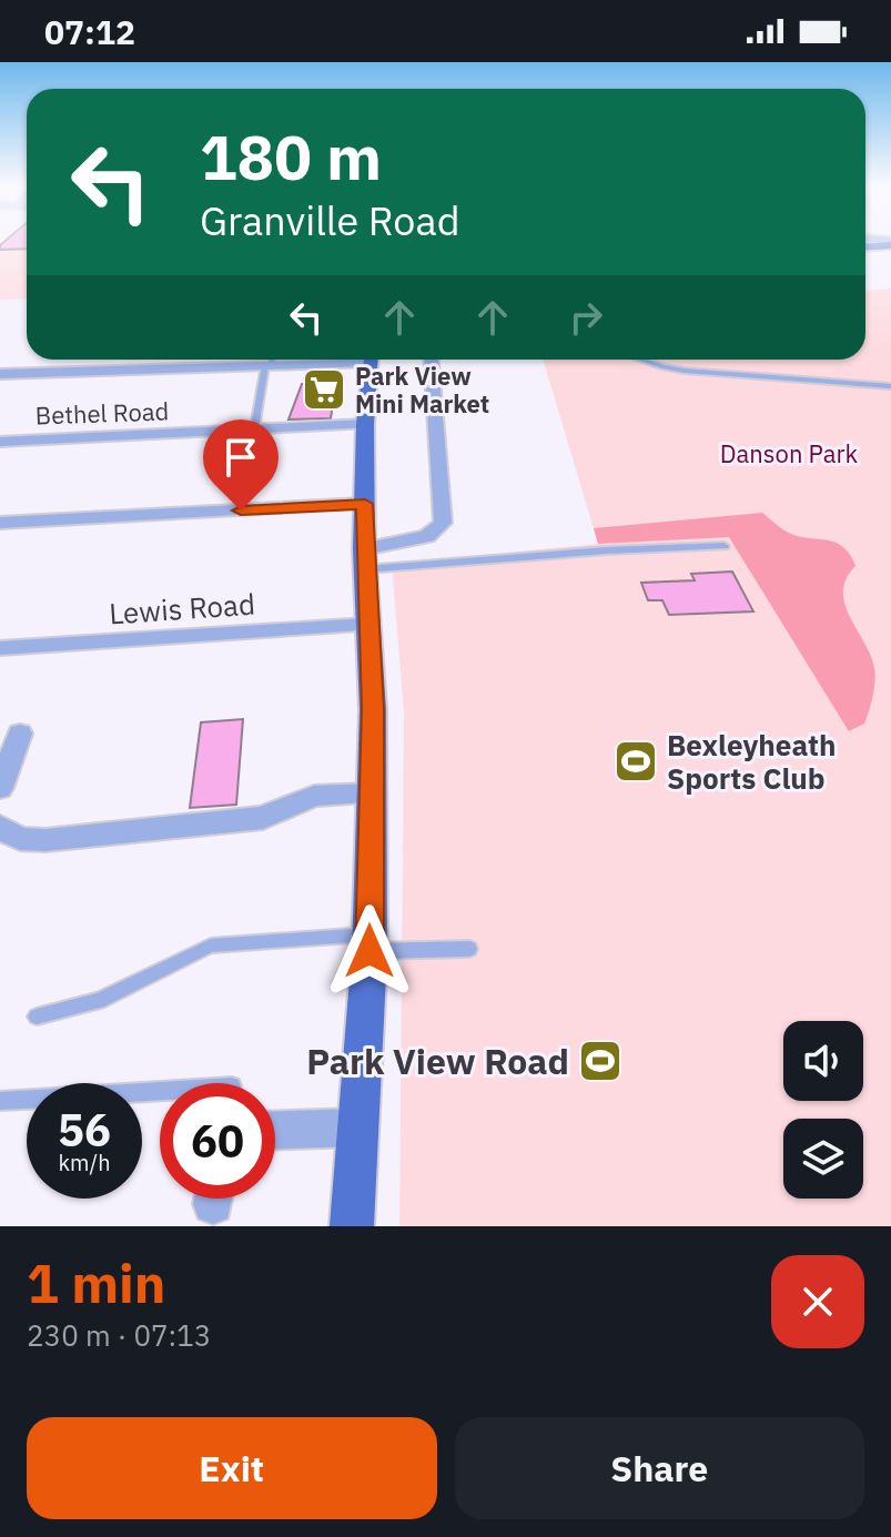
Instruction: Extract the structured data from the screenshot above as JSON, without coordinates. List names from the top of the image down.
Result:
{
  "streets": {
    "street": ["Bethel Road", "Lewis Road"]
  },
  "parks": ["Danson Park"],
  "places": {
    "supermarket": ["Park View Mini Market"],
    "sports": ["Bexleyheath Sports Club", "Park View Road"]
  },
  "page": {
    "status": "07:12",
    "turn": ["180 m", "Granville Road"],
    "speed": "56 km/h",
    "limit": "60",
    "heading": ["1 min", "230 m · 07:13"],
    "buttons": ["Exit", "Share"]
  }
}
